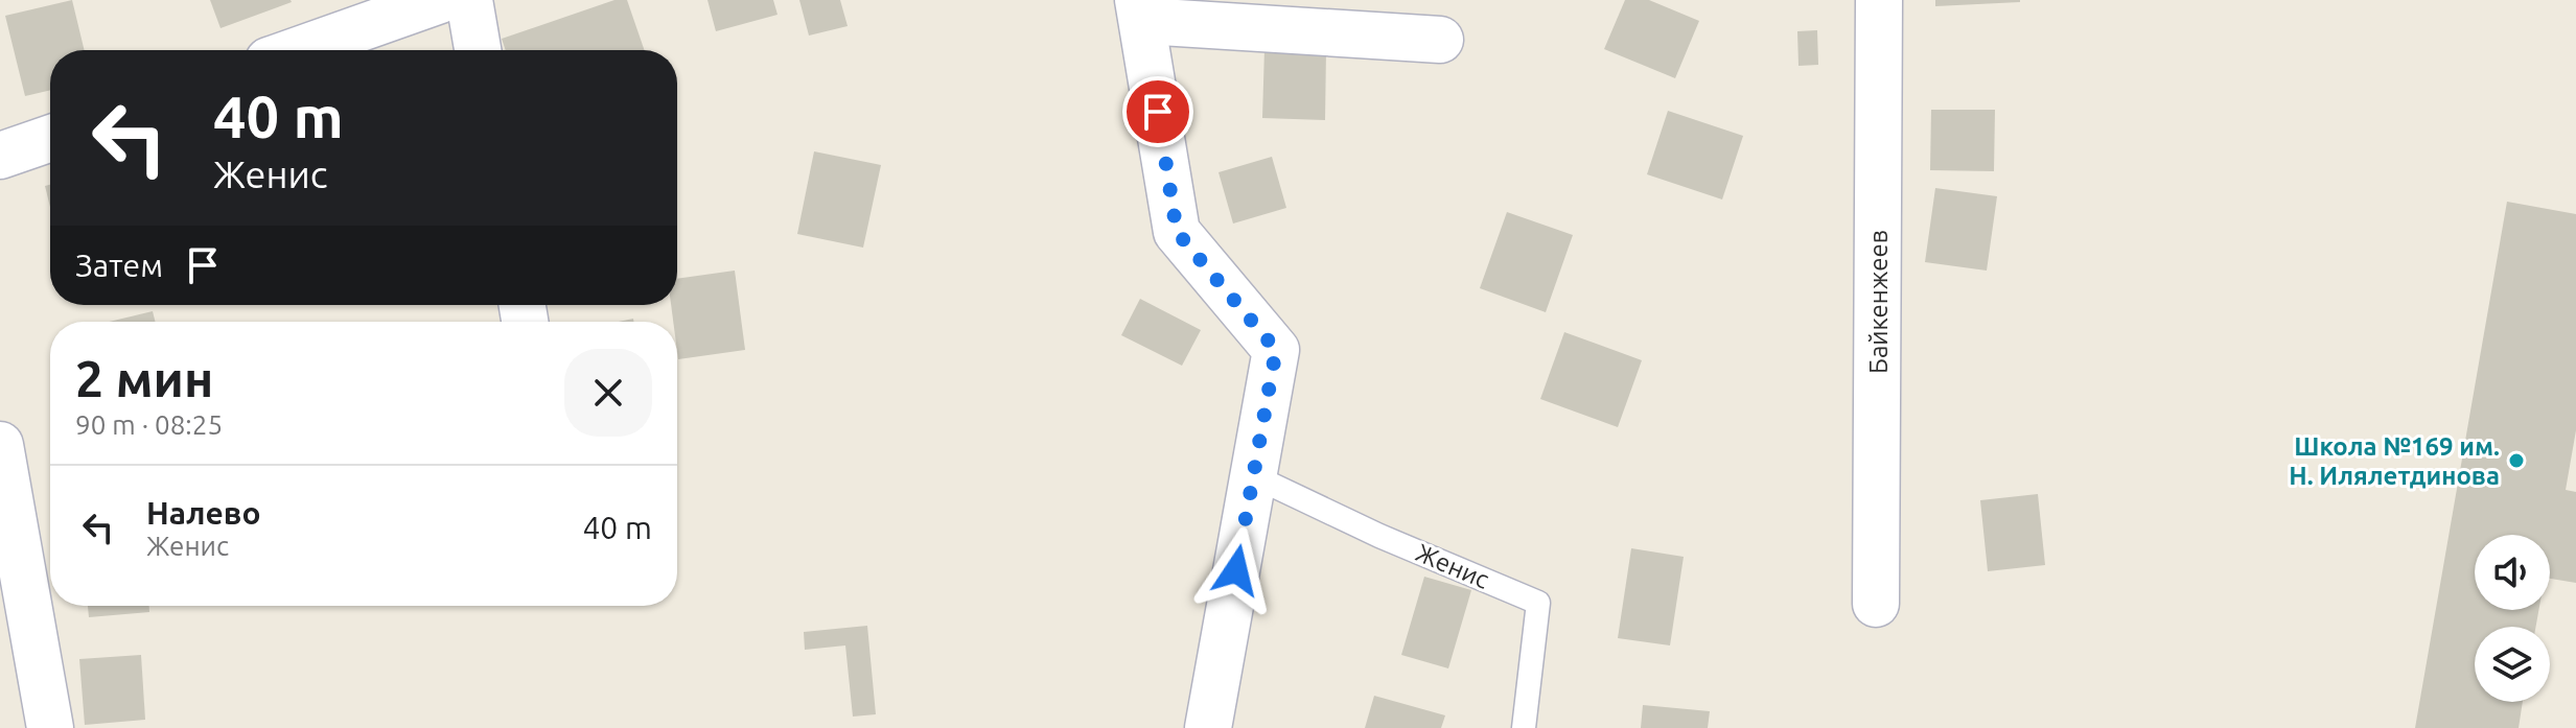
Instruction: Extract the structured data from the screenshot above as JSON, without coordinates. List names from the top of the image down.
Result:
{
  "streets": {
    "street": ["Байкенжеев"],
    "lane": ["Женис"]
  },
  "places": ["Школа №169 им. Н. Илялетдинова"],
  "page": {
    "turn": ["40 m", "Женис"],
    "then": "Затем",
    "heading": ["2 мин", "90 m · 08:25"],
    "list": [
      {
        "name": "Налево",
        "note": "Женис",
        "value": "40 m"
      }
    ]
  }
}
